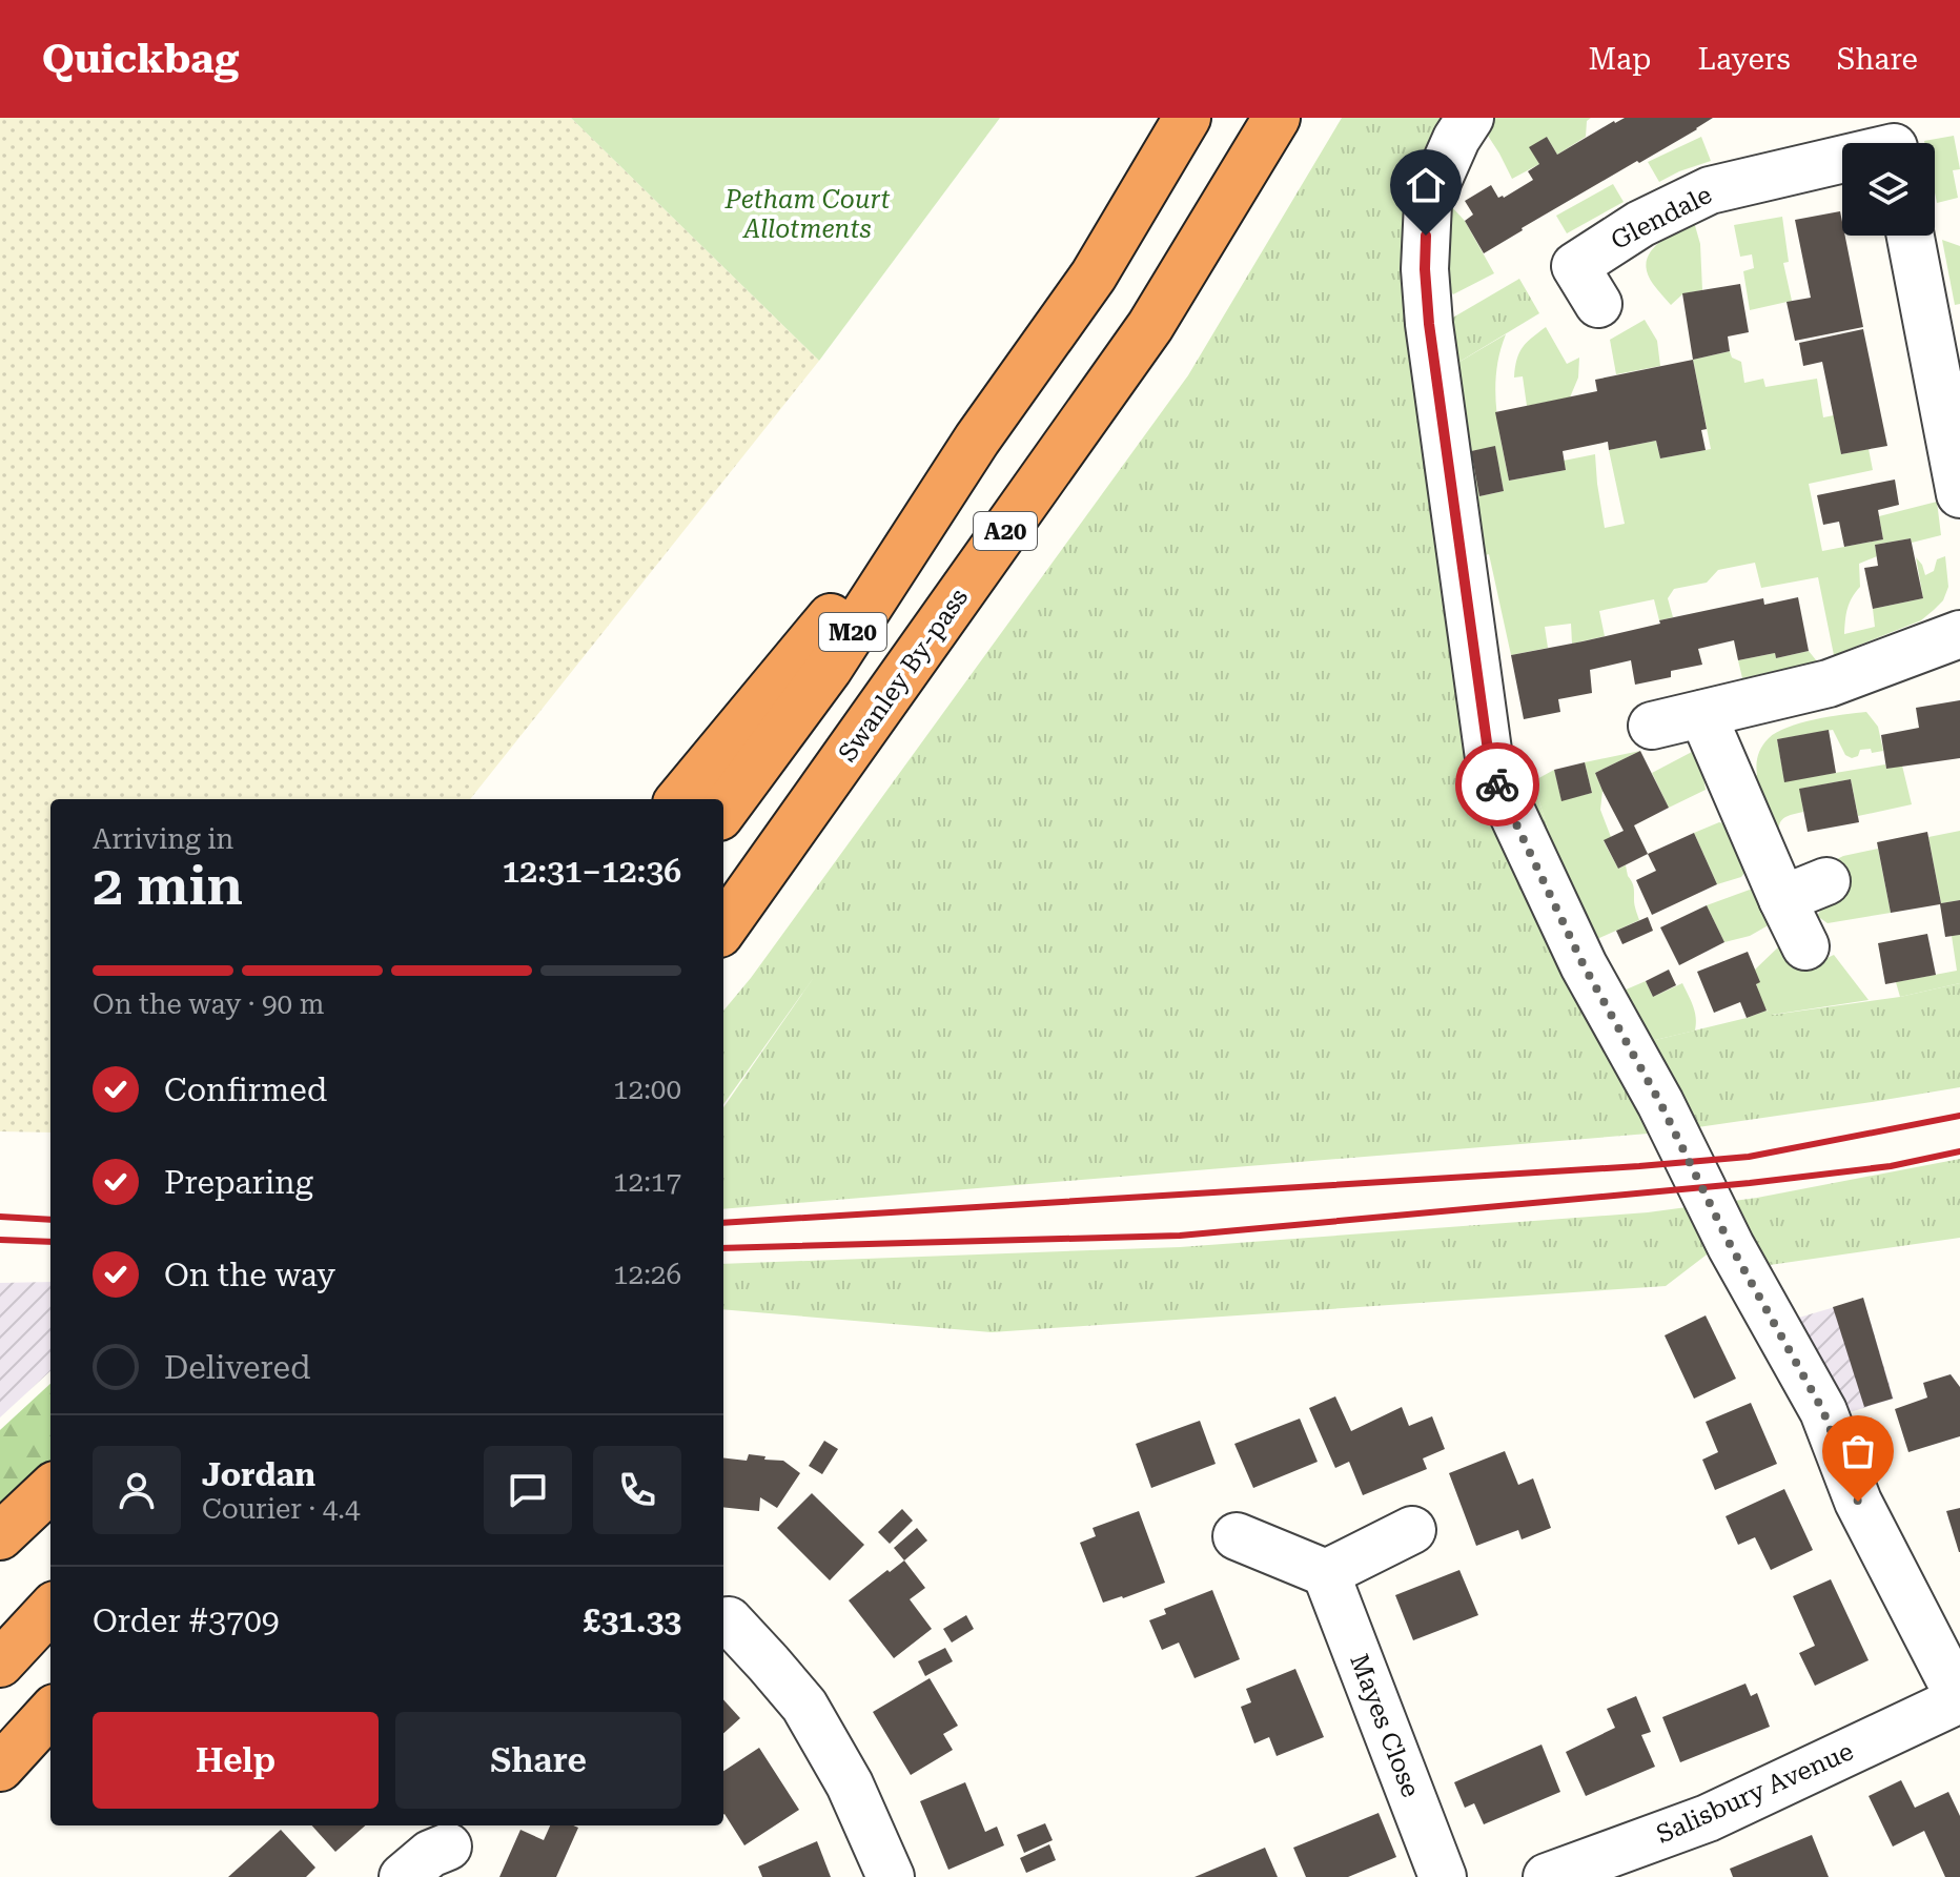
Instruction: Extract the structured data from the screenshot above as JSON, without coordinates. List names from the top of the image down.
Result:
{
  "streets": {
    "highway": ["A20", "M20", "Swanley By-pass"],
    "street": ["Glendale", "Mayes Close", "Salisbury Avenue"]
  },
  "parks": ["Petham Court Allotments"],
  "page": {
    "header": "Quickbag",
    "nav": ["Map", "Layers", "Share"],
    "heading": ["2 min", "Arriving in", "12:31–12:36"],
    "panel": [
      "Jordan",
      "Courier · 4.4",
      "Order #3709",
      "£31.33"
    ],
    "bar": "On the way · 90 m",
    "list": [
      ["Confirmed", "12:00"],
      ["Preparing", "12:17"],
      ["On the way", "12:26"],
      "Delivered"
    ],
    "buttons": ["Help", "Share"]
  }
}
